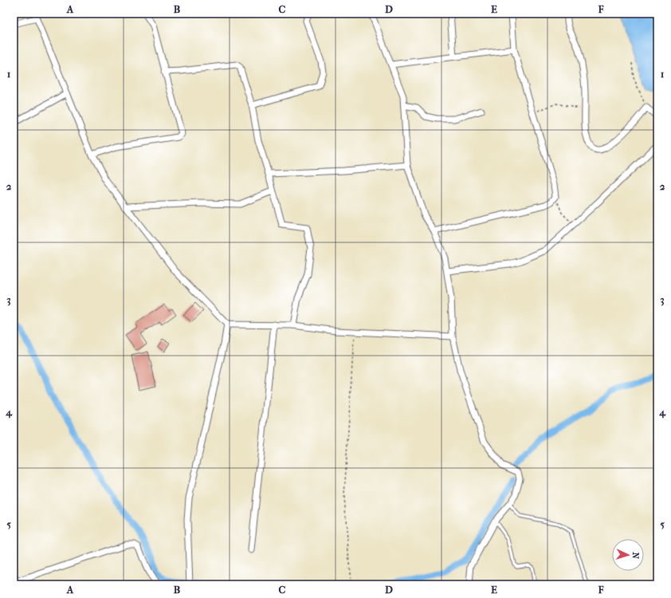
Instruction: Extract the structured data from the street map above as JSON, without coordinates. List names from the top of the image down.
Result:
{
  "north": "right",
  "grid": {
    "columns": [
      "A",
      "B",
      "C",
      "D",
      "E",
      "F"
    ],
    "rows": [
      "1",
      "2",
      "3",
      "4",
      "5"
    ]
  }
}
